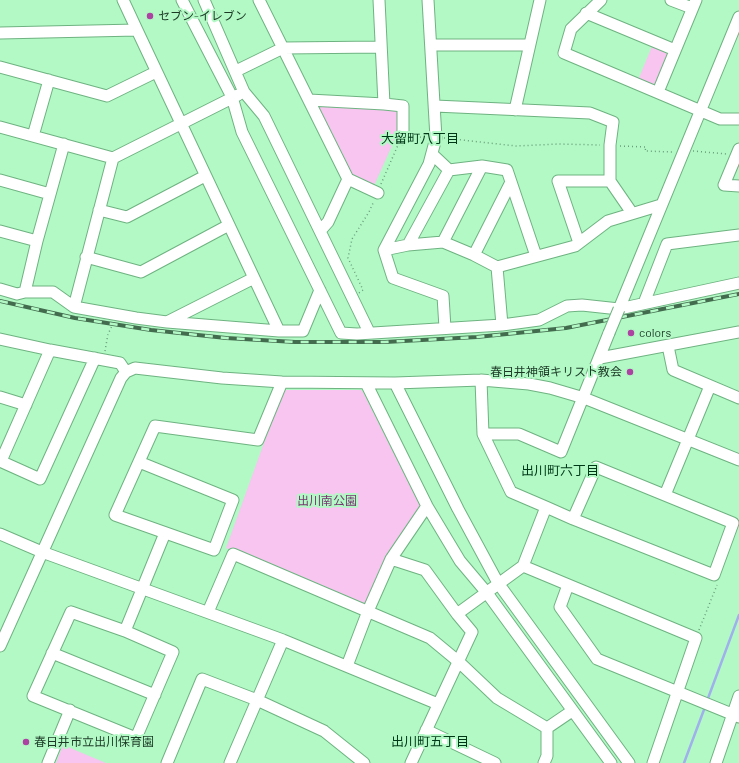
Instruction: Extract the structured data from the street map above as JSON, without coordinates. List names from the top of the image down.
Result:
{
  "districts": ["大留町八丁目", "出川町六丁目", "出川町五丁目"],
  "parks": ["出川南公園"],
  "places": [
    "セブン-イレブン",
    "colors",
    "春日井神領キリスト教会",
    "春日井市立出川保育園"
  ]
}
